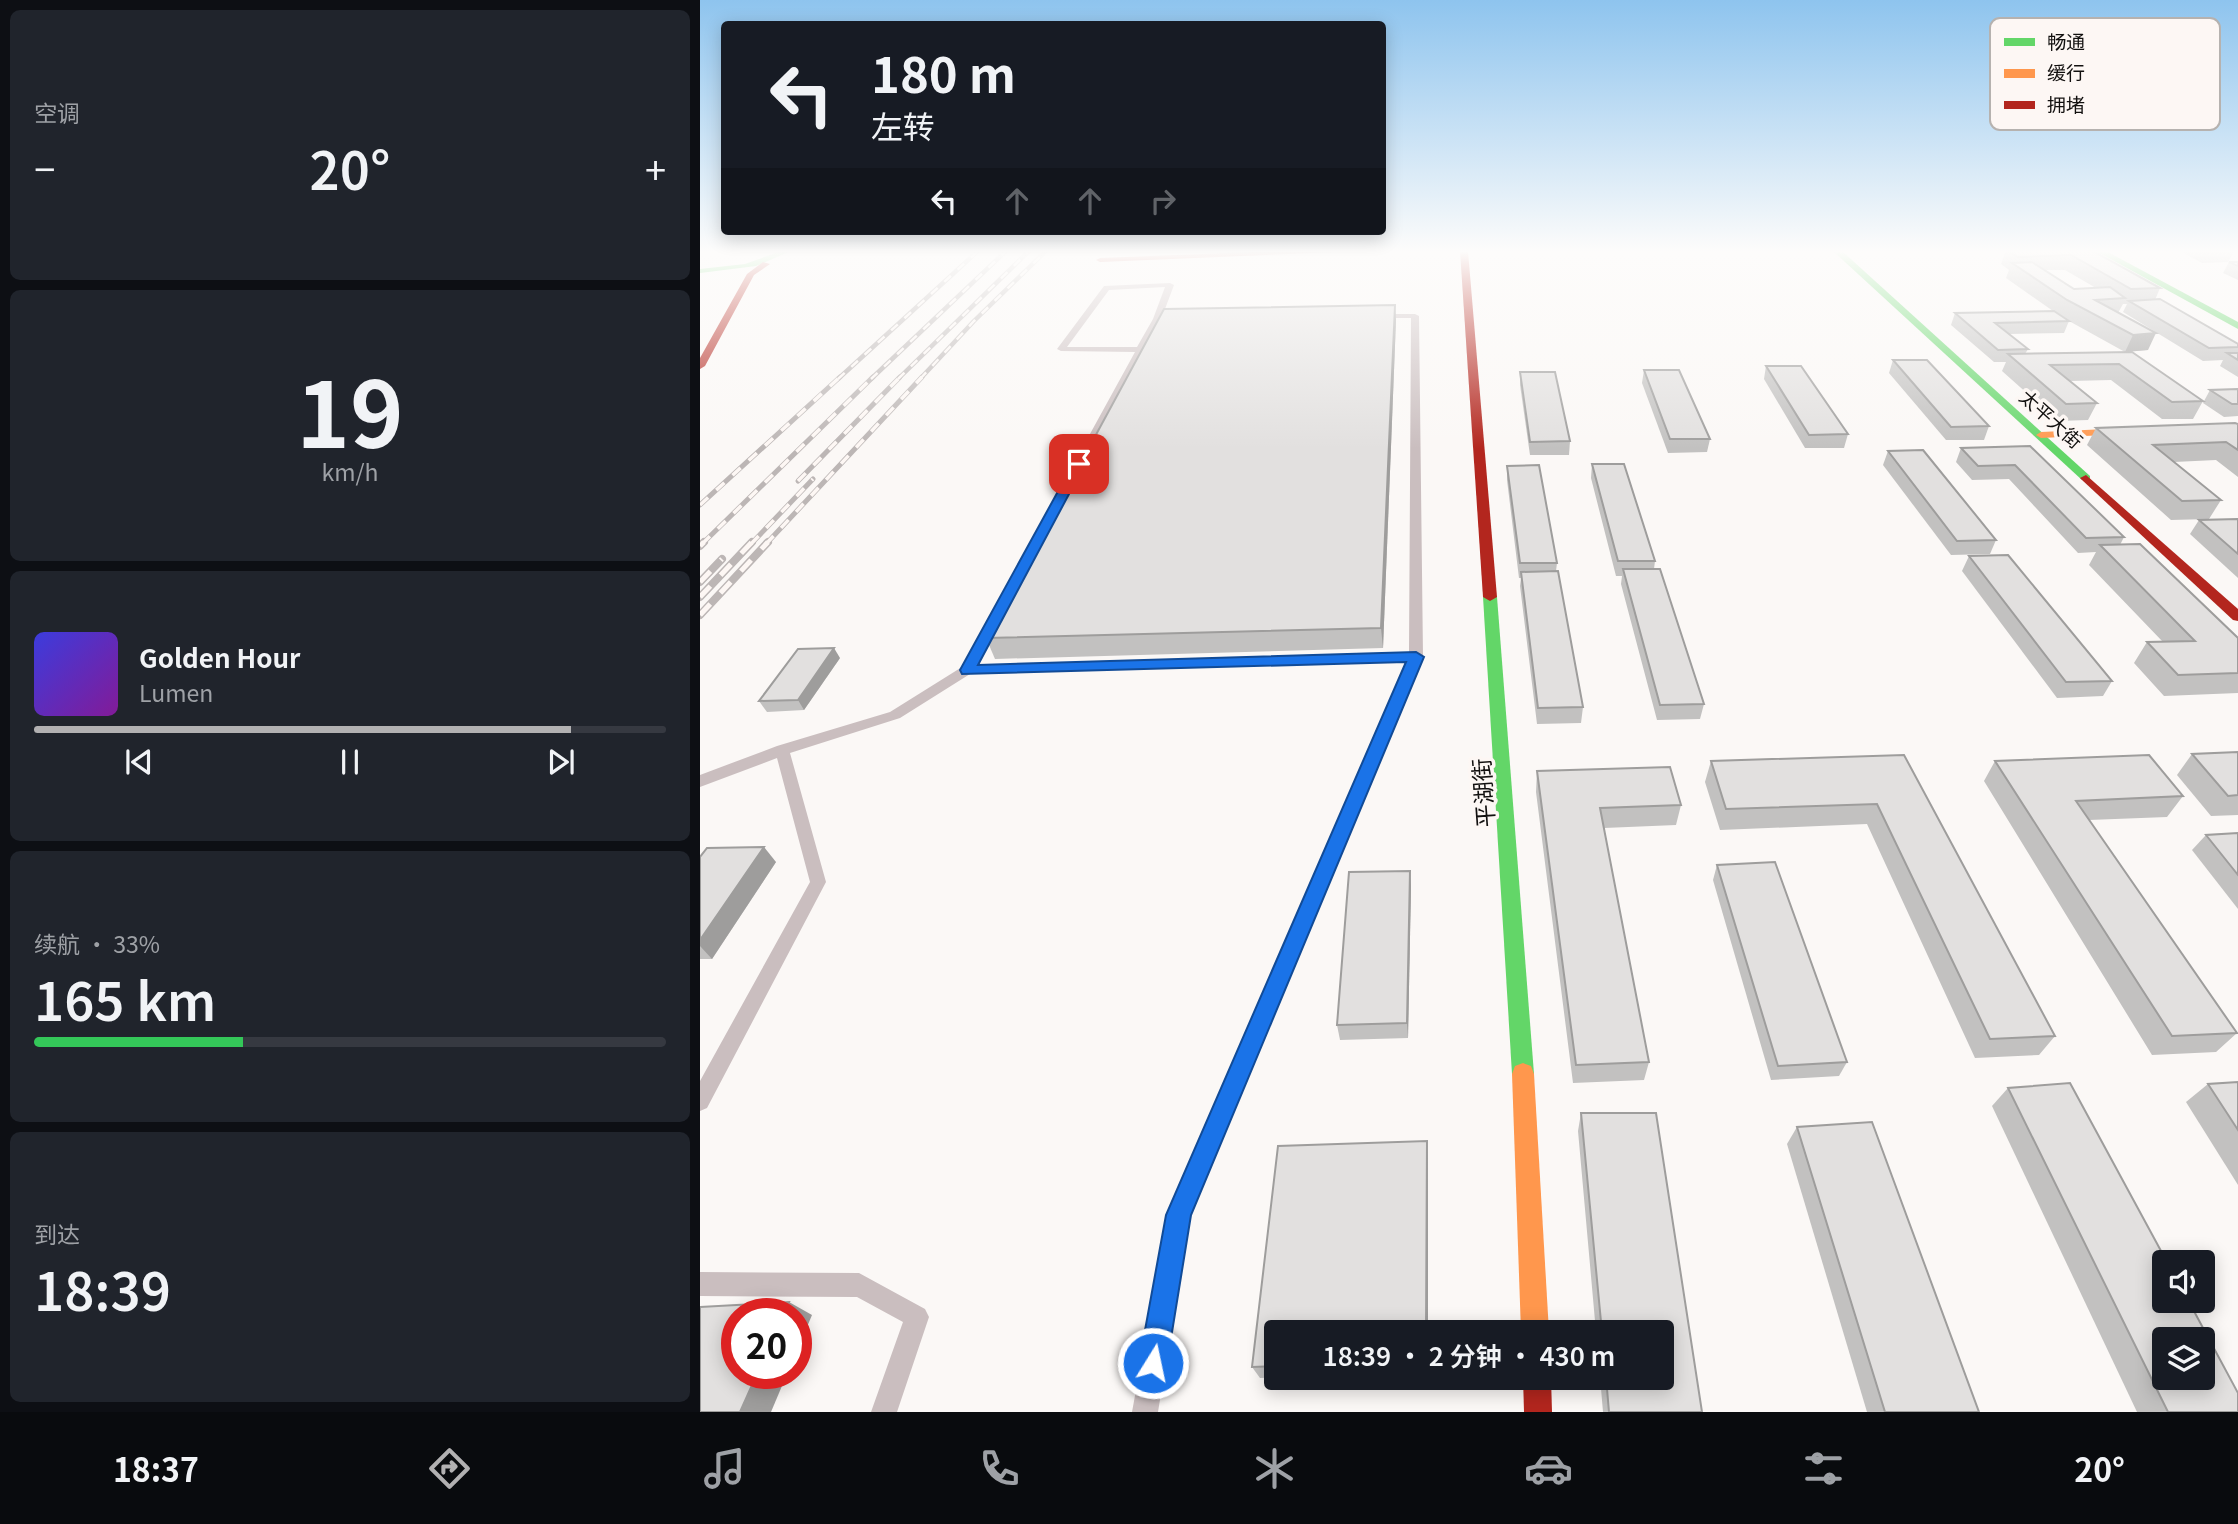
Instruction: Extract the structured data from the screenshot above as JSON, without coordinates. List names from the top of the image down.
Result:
{
  "streets": {
    "main road": ["太平大街", "平湖街"]
  },
  "legend": ["畅通", "缓行", "拥堵"],
  "page": {
    "tile": [
      "空调",
      ["19", "km/h"],
      ["续航 · 33%", "165 km"],
      ["到达", "18:39"]
    ],
    "turn": ["180 m", "左转"],
    "heat": ["−", "20°", "+"],
    "song": ["Golden Hour", "Lumen"],
    "limit": "20",
    "trip": "18:39 · 2 分钟 · 430 m",
    "tabs": ["18:37", "20°"]
  }
}
